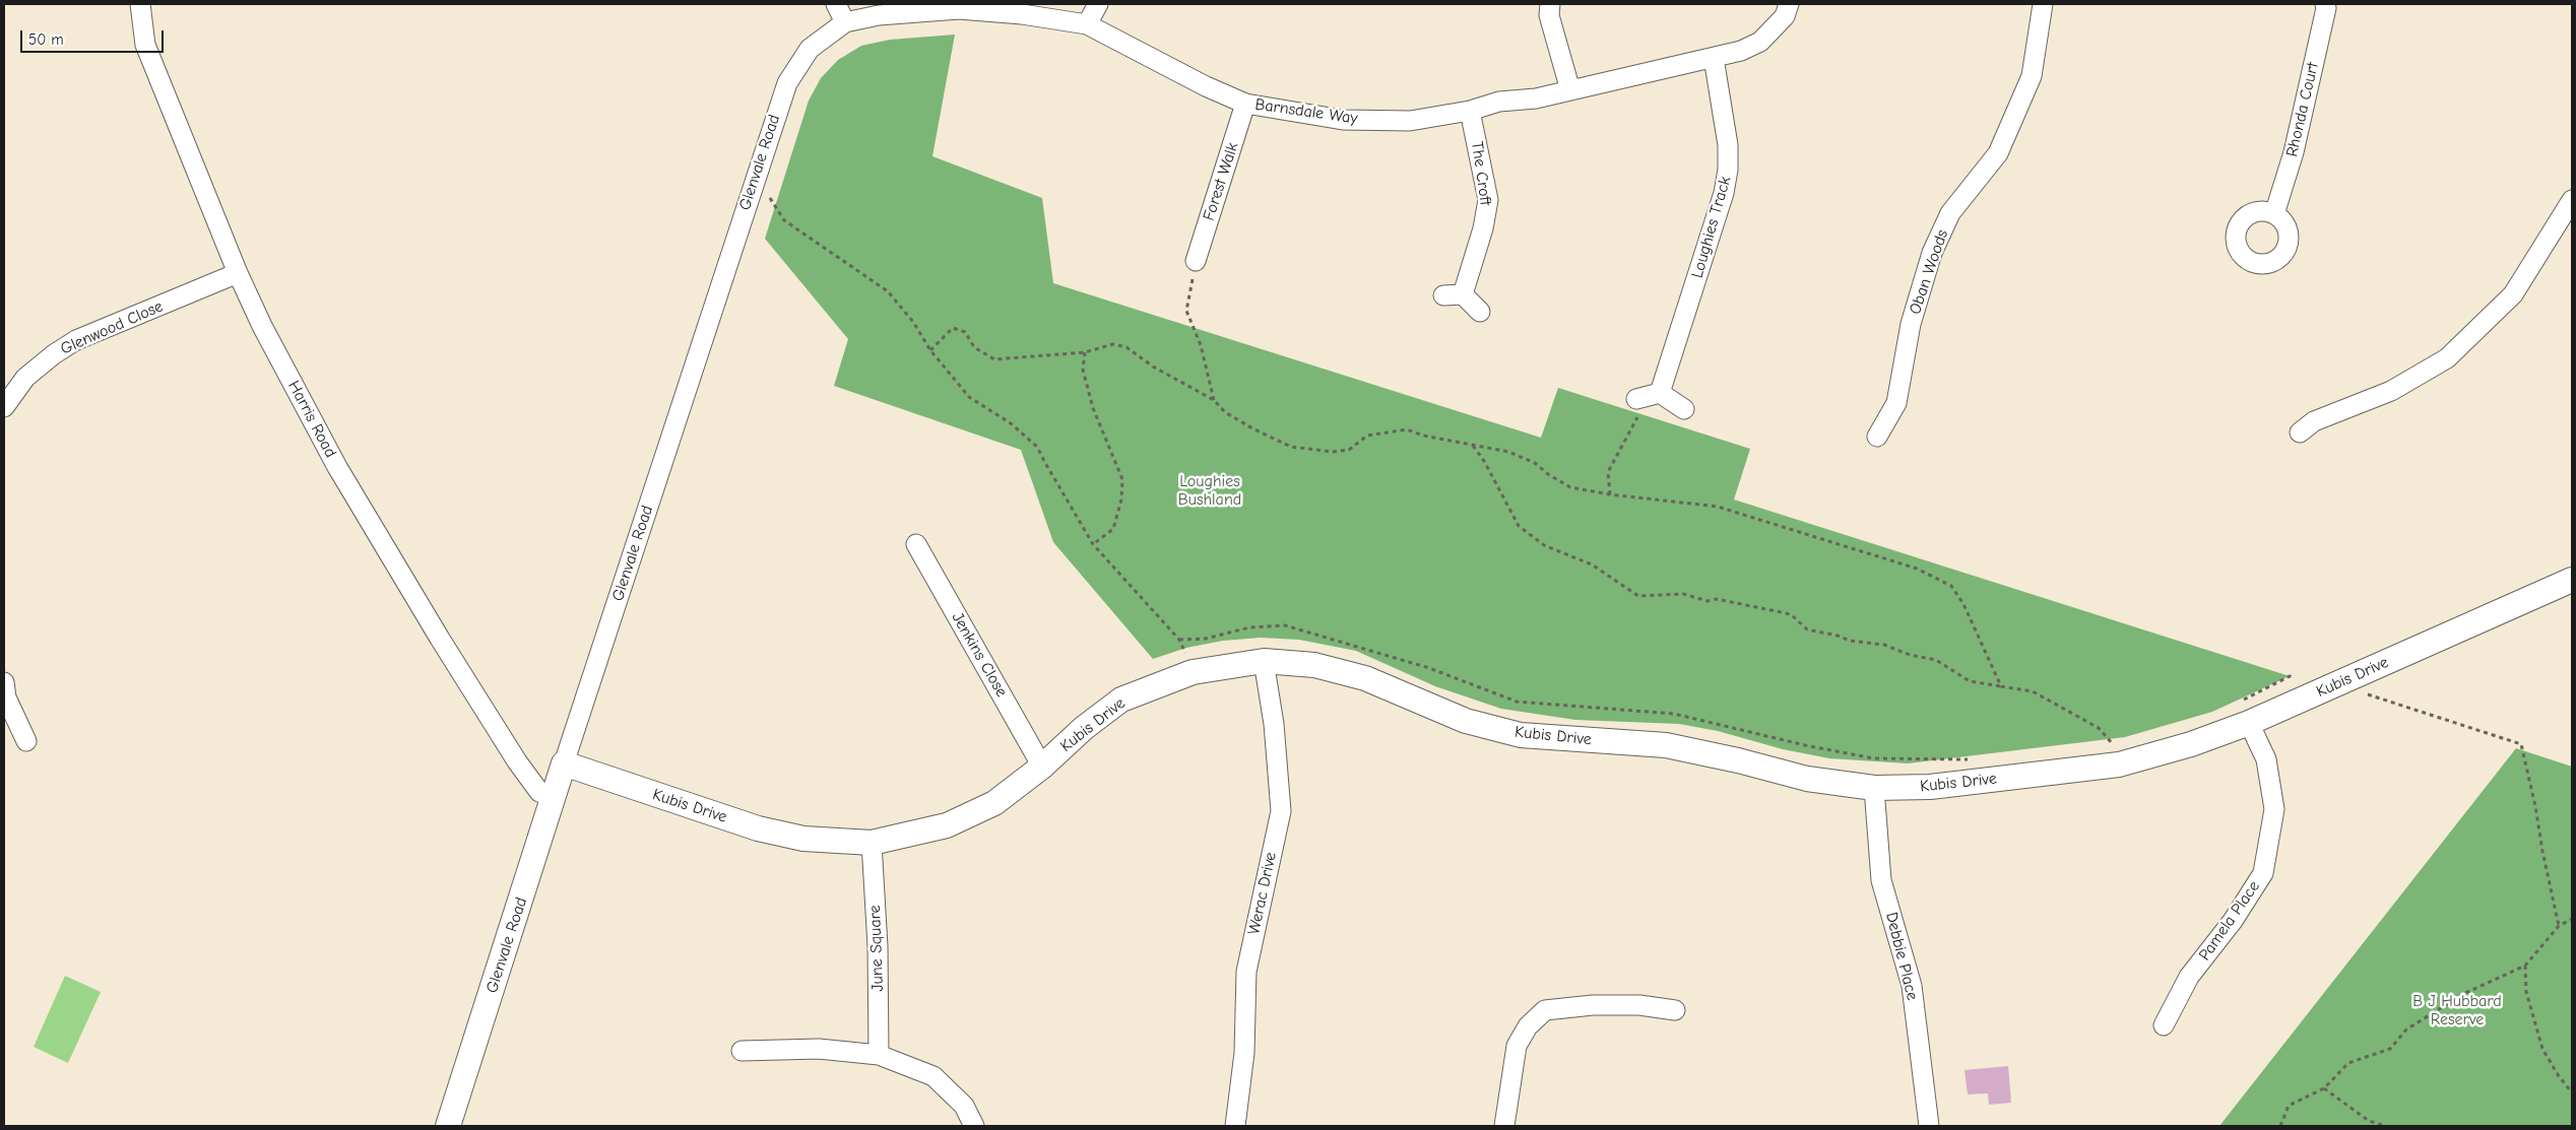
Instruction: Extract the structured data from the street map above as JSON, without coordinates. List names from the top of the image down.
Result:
{
  "streets": {
    "street": [
      "Rhonda Court",
      "Barnsdale Way",
      "Glenvale Road",
      "The Croft",
      "Forest Walk",
      "Loughies Track",
      "Oban Woods",
      "Glenwood Close",
      "Harris Road",
      "Jenkins Close",
      "Kubis Drive",
      "Werac Drive",
      "Pamela Place",
      "June Square",
      "Debbie Place"
    ]
  },
  "crossings": [
    ["Barnsdale Way", "Glenvale Road"],
    ["Barnsdale Way", "The Croft"],
    ["Barnsdale Way", "Forest Walk"],
    ["Barnsdale Way", "Loughies Track"],
    ["Glenvale Road", "Harris Road"],
    ["Glenvale Road", "Kubis Drive"],
    ["Glenwood Close", "Harris Road"],
    ["Jenkins Close", "Kubis Drive"],
    ["Kubis Drive", "Werac Drive"],
    ["Kubis Drive", "Pamela Place"],
    ["Kubis Drive", "June Square"],
    ["Kubis Drive", "Debbie Place"]
  ],
  "parks": ["Loughies Bushland", "B J Hubbard Reserve"],
  "scale_bar": "50 m"
}
